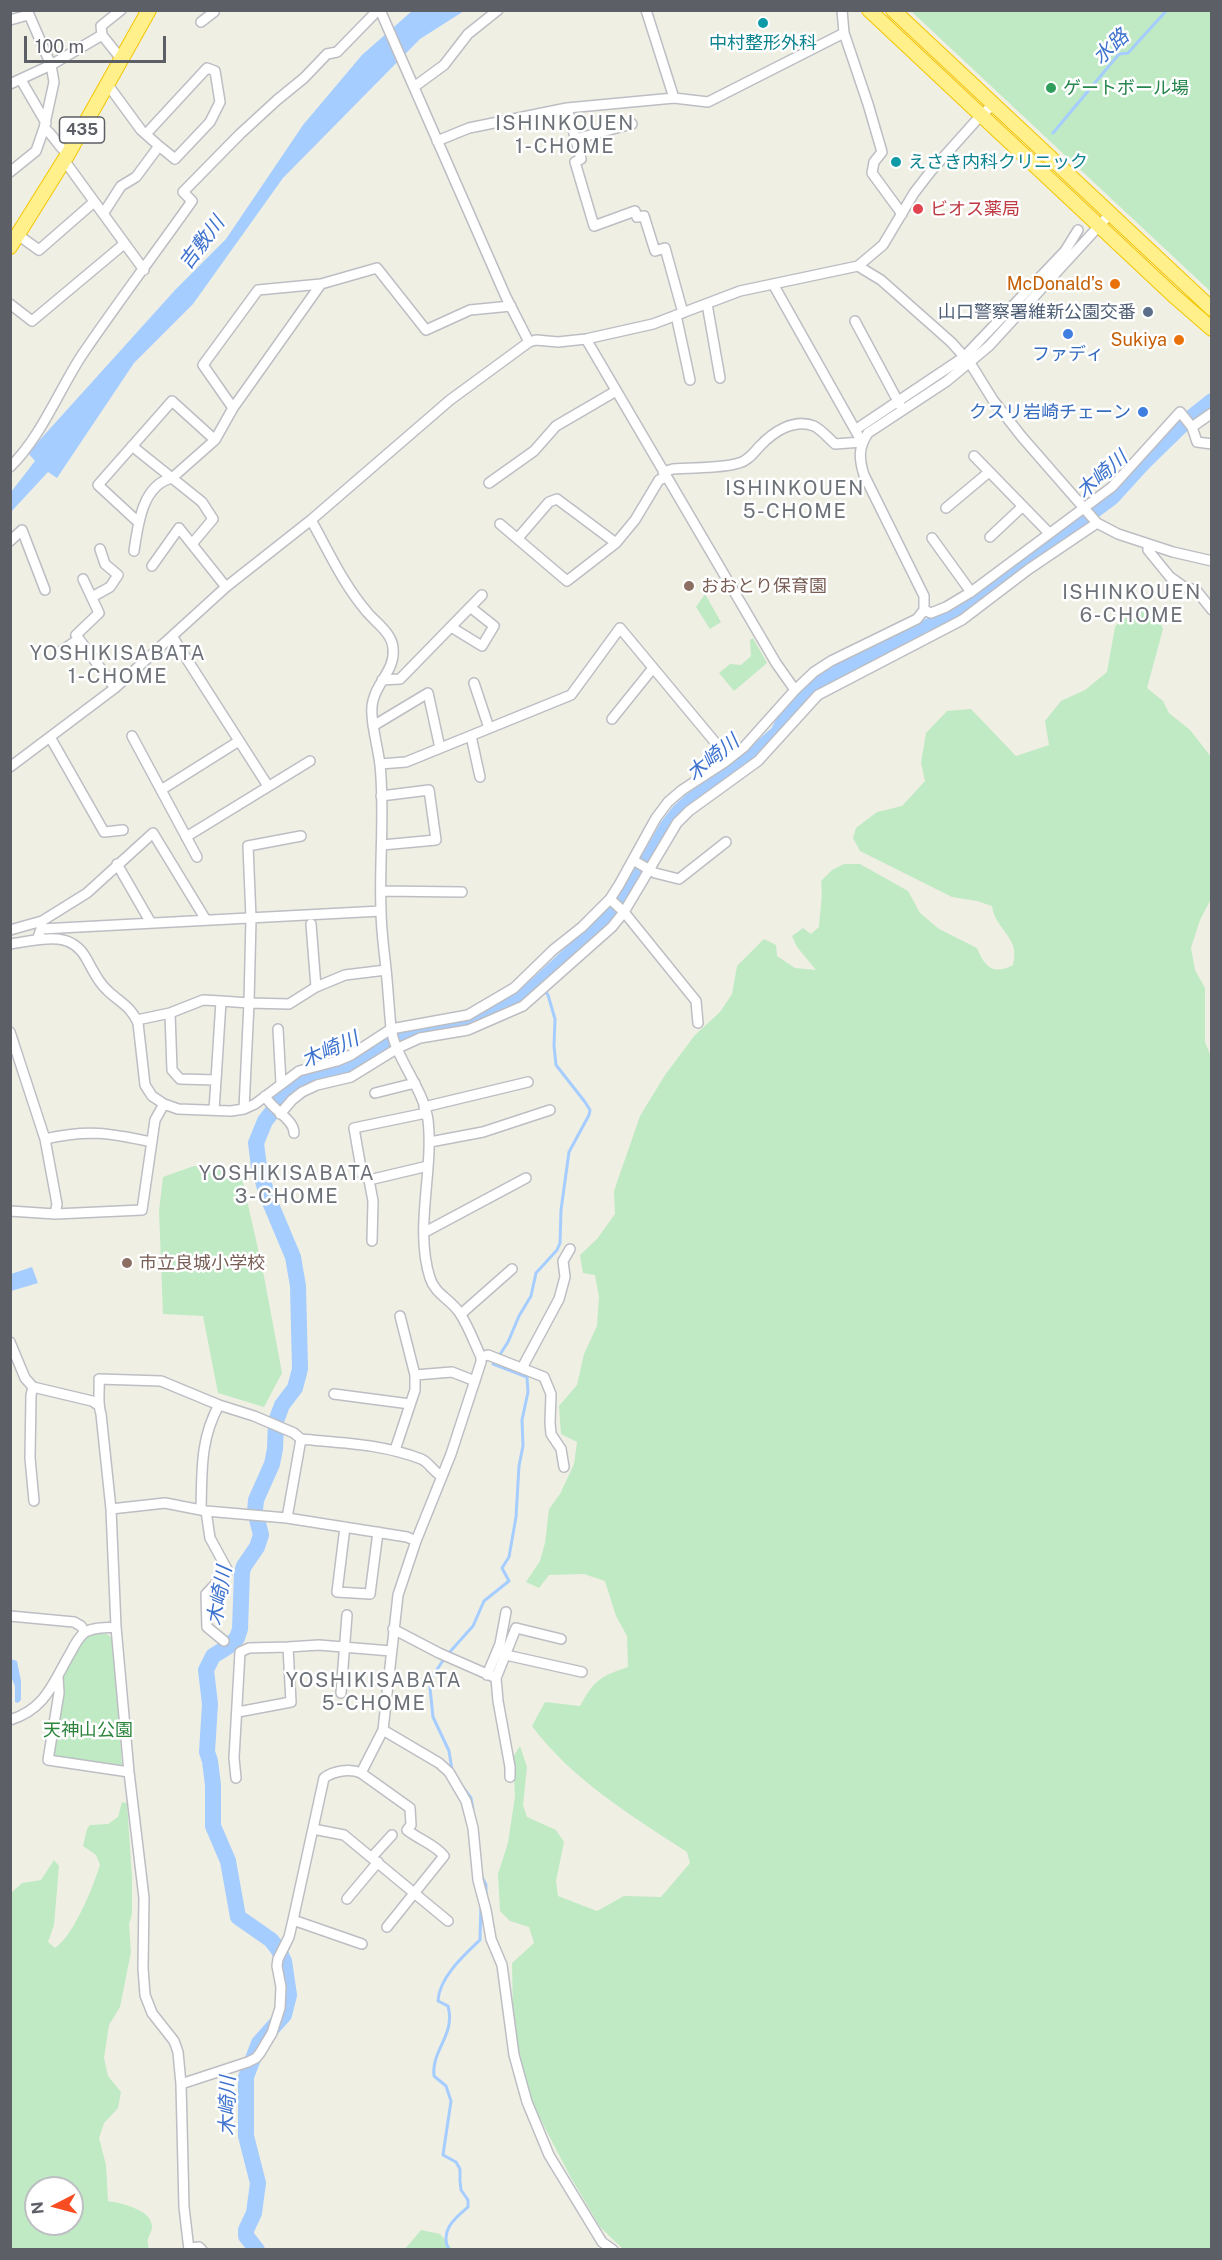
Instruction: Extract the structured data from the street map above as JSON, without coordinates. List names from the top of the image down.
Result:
{
  "streets": {
    "highway": ["435"]
  },
  "districts": [
    "ISHINKOUEN 1-CHOME",
    "ISHINKOUEN 5-CHOME",
    "ISHINKOUEN 6-CHOME",
    "YOSHIKISABATA 1-CHOME",
    "YOSHIKISABATA 3-CHOME",
    "YOSHIKISABATA 5-CHOME"
  ],
  "water": ["水路", "吉敷川", "木崎川"],
  "parks": ["天神山公園"],
  "places": [
    "中村整形外科",
    "ゲートボール場",
    "えさき内科クリニック",
    "ビオス薬局",
    "McDonald's",
    "山口警察署維新公園交番",
    "ファディ",
    "Sukiya",
    "クスリ岩崎チェーン",
    "おおとり保育園",
    "市立良城小学校"
  ],
  "scale_bar": "100 m",
  "north": "left"
}
